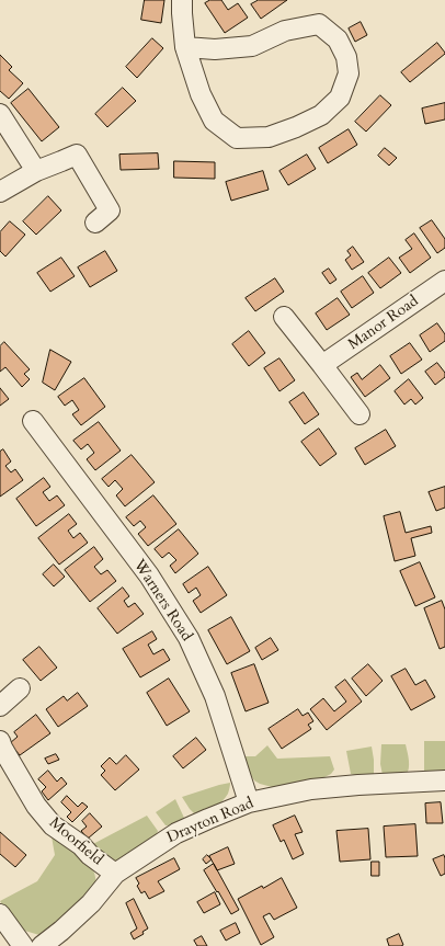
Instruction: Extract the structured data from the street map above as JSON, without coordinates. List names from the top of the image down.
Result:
{
  "streets": {
    "street": [
      "Manor Road",
      "Warners Road",
      "Drayton Road",
      "Moorfield"
    ]
  },
  "crossings": [
    ["Warners Road", "Drayton Road"],
    ["Drayton Road", "Moorfield"]
  ]
}
